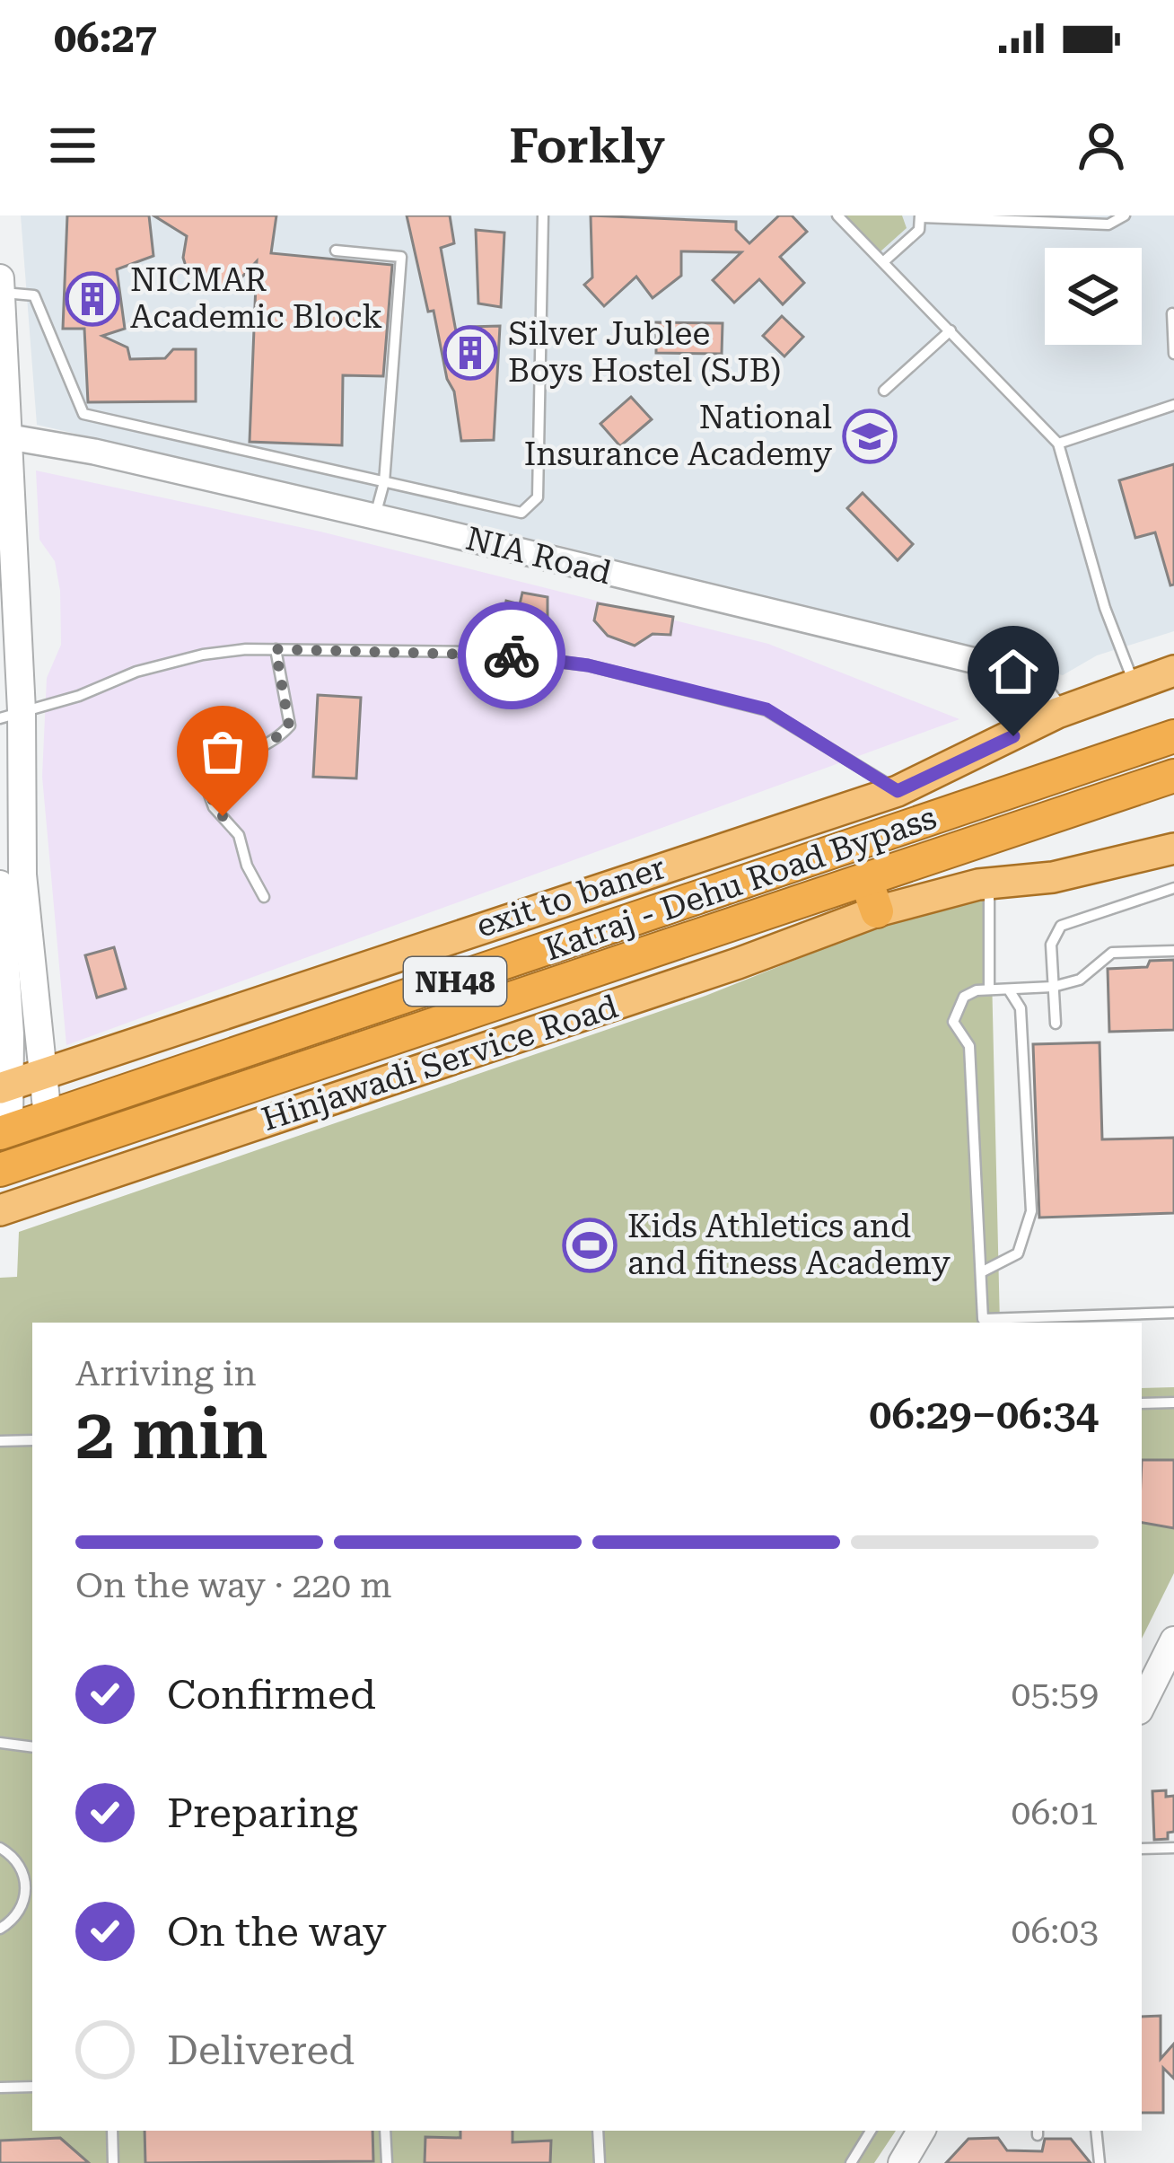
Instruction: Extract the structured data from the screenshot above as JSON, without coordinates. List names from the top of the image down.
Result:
{
  "streets": {
    "highway": ["Katraj - Dehu Road Bypass", "NH48"],
    "main road": ["exit to baner", "Hinjawadi Service Road"],
    "street": ["NIA Road"]
  },
  "crossings": [
    ["NIA Road", "exit to baner"],
    ["Katraj - Dehu Road Bypass", "Hinjawadi Service Road"]
  ],
  "places": {
    "building": ["NICMAR Academic Block", "Silver Jublee Boys Hostel (SJB)"],
    "school or university": ["National Insurance Academy"],
    "sports": ["Kids Athletics and and fitness Academy"]
  },
  "page": {
    "status": "06:27",
    "header": "Forkly",
    "heading": ["2 min", "Arriving in", "06:29–06:34"],
    "bar": "On the way · 220 m",
    "list": [
      ["Confirmed", "05:59"],
      ["Preparing", "06:01"],
      ["On the way", "06:03"],
      "Delivered"
    ]
  }
}
